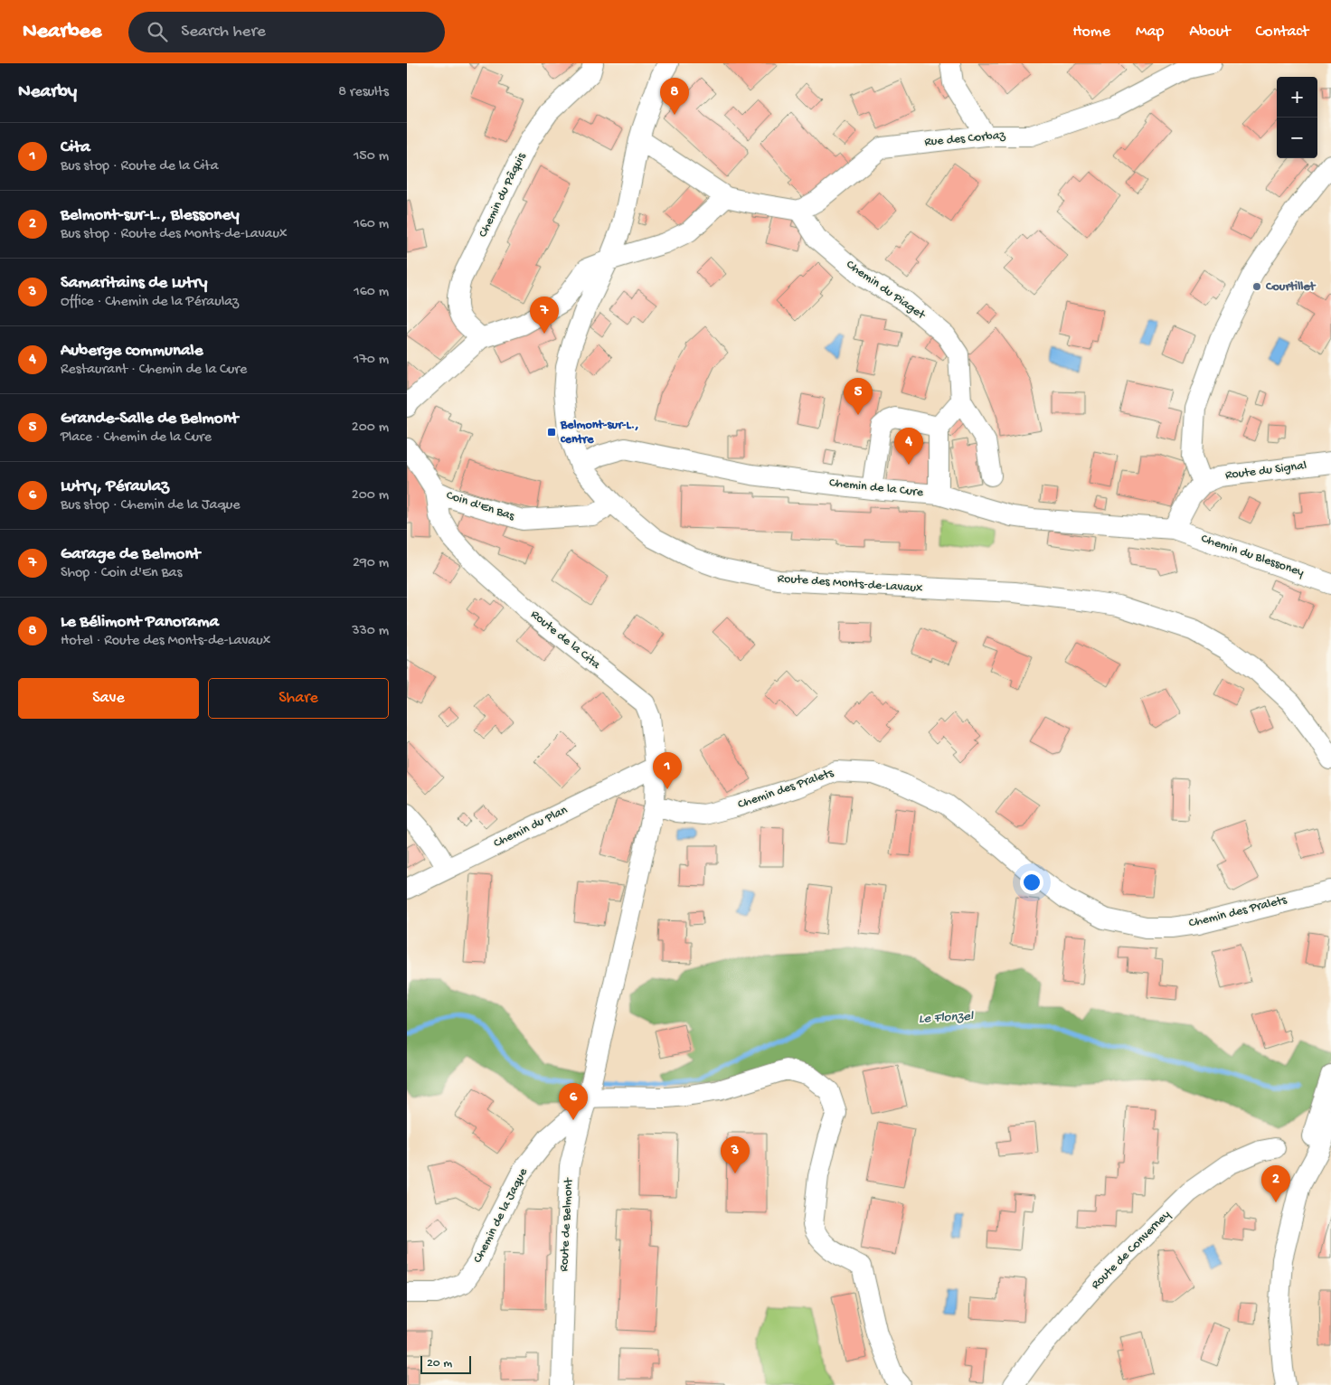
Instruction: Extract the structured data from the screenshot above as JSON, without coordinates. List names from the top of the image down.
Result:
{
  "streets": {
    "street": [
      "Rue des Corbaz",
      "Chemin du Pâquis",
      "Chemin du Piaget",
      "Route du Signal",
      "Chemin de la Cure",
      "Coin d'En Bas",
      "Chemin du Blessoney",
      "Route des Monts-de-Lavaux",
      "Route de la Cita",
      "Chemin des Pralets",
      "Chemin du Plan",
      "Chemin de la Jaque",
      "Route de Belmont",
      "Route de Converney"
    ]
  },
  "crossings": [
    ["Rue des Corbaz", "Chemin du Piaget"],
    ["Chemin de la Cure", "Chemin du Blessoney"],
    ["Chemin de la Cure", "Route des Monts-de-Lavaux"],
    ["Coin d'En Bas", "Route de la Cita"],
    ["Route de la Cita", "Chemin des Pralets"],
    ["Route de la Cita", "Chemin du Plan"],
    ["Route de la Cita", "Route de Belmont"],
    ["Chemin de la Jaque", "Route de Belmont"]
  ],
  "water": ["Le Flonzel"],
  "places": {
    "other": ["Courtillet"],
    "transit": ["Belmont-sur-L., centre"]
  },
  "scale_bar": "20 m",
  "page": {
    "header": "Nearbee",
    "search": "Search here",
    "nav": [
      "Home",
      "Map",
      "About",
      "Contact"
    ],
    "heading": ["Nearby", "8 results"],
    "map_buttons": ["+", "−"],
    "pins": [
      "8",
      "7",
      "5",
      "4",
      "1",
      "6",
      "3",
      "2"
    ],
    "list": [
      {
        "mark": "1",
        "name": "Cita",
        "note": "Bus stop · Route de la Cita",
        "value": "150 m"
      },
      {
        "mark": "2",
        "name": "Belmont-sur-L., Blessoney",
        "note": "Bus stop · Route des Monts-de-Lavaux",
        "value": "160 m"
      },
      {
        "mark": "3",
        "name": "Samaritains de Lutry",
        "note": "Office · Chemin de la Péraulaz",
        "value": "160 m"
      },
      {
        "mark": "4",
        "name": "Auberge communale",
        "note": "Restaurant · Chemin de la Cure",
        "value": "170 m"
      },
      {
        "mark": "5",
        "name": "Grande-Salle de Belmont",
        "note": "Place · Chemin de la Cure",
        "value": "200 m"
      },
      {
        "mark": "6",
        "name": "Lutry, Péraulaz",
        "note": "Bus stop · Chemin de la Jaque",
        "value": "200 m"
      },
      {
        "mark": "7",
        "name": "Garage de Belmont",
        "note": "Shop · Coin d'En Bas",
        "value": "290 m"
      },
      {
        "mark": "8",
        "name": "Le Bélimont Panorama",
        "note": "Hotel · Route des Monts-de-Lavaux",
        "value": "330 m"
      }
    ],
    "buttons": ["Save", "Share"],
    "scale": "20 m"
  }
}
